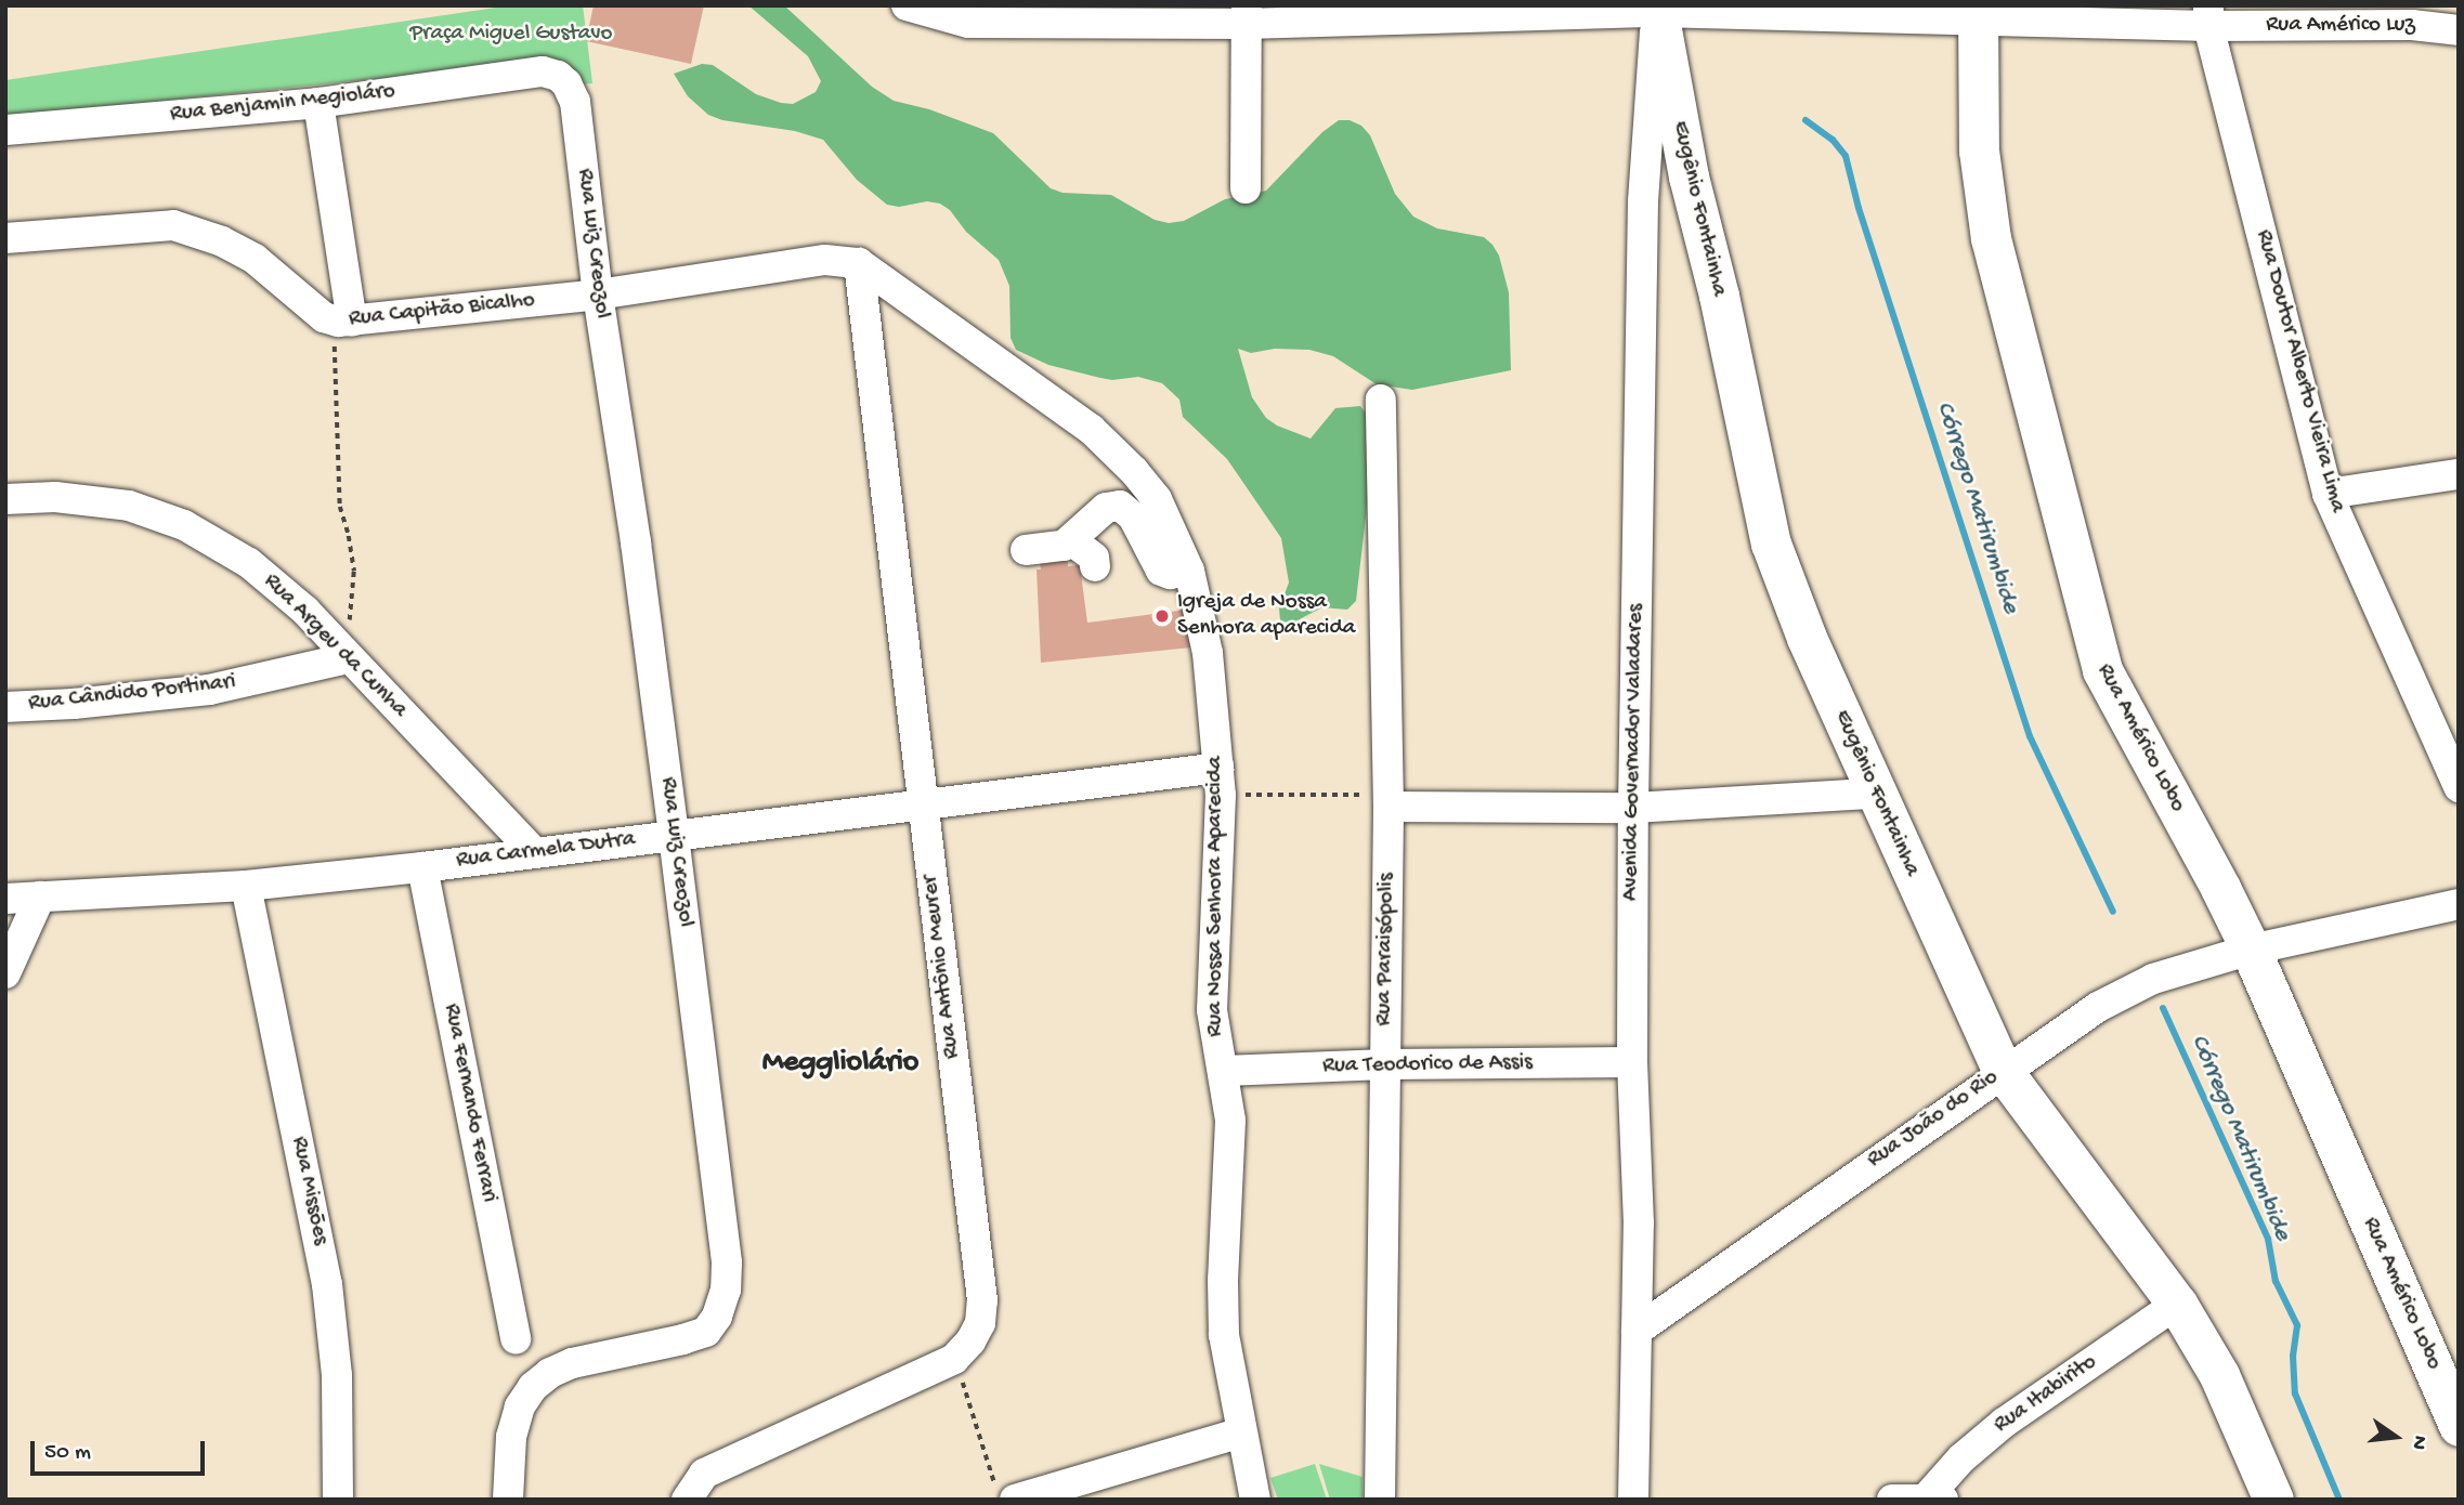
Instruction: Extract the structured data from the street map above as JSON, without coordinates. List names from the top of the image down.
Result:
{
  "streets": {
    "main road": ["Eugênio Fontainha", "Rua Américo Lobo"],
    "street": [
      "Rua Américo Luz",
      "Rua Benjamin Megioláro",
      "Rua Luiz Creozol",
      "Rua Capitão Bicalho",
      "Rua Doutor Alberto Vieira Lima",
      "Rua Argeu da Cunha",
      "Rua Cândido Portinari",
      "Avenida Governador Valadares",
      "Rua Carmela Dutra",
      "Rua Nossa Senhora Aparecida",
      "Rua Paraisópolis",
      "Rua Antônio Meurer",
      "Rua Teodorico de Assis",
      "Rua Fernando Ferrari",
      "Rua João do Rio",
      "Rua Missões",
      "Rua Itabirito"
    ]
  },
  "crossings": [
    ["Rua Américo Luz", "Eugênio Fontainha"],
    ["Rua Américo Luz", "Rua Doutor Alberto Vieira Lima"],
    ["Rua Américo Luz", "Rua Américo Lobo"],
    ["Rua Américo Luz", "Avenida Governador Valadares"],
    ["Rua Benjamin Megioláro", "Rua Luiz Creozol"],
    ["Eugênio Fontainha", "Avenida Governador Valadares"],
    ["Eugênio Fontainha", "Rua João do Rio"],
    ["Eugênio Fontainha", "Rua Itabirito"],
    ["Rua Luiz Creozol", "Rua Capitão Bicalho"],
    ["Rua Luiz Creozol", "Rua Carmela Dutra"],
    ["Rua Capitão Bicalho", "Rua Nossa Senhora Aparecida"],
    ["Rua Capitão Bicalho", "Rua Antônio Meurer"],
    ["Rua Argeu da Cunha", "Rua Cândido Portinari"],
    ["Rua Argeu da Cunha", "Rua Carmela Dutra"],
    ["Rua Américo Lobo", "Rua João do Rio"],
    ["Avenida Governador Valadares", "Rua Teodorico de Assis"],
    ["Avenida Governador Valadares", "Rua João do Rio"],
    ["Rua Carmela Dutra", "Rua Nossa Senhora Aparecida"],
    ["Rua Carmela Dutra", "Rua Antônio Meurer"],
    ["Rua Carmela Dutra", "Rua Fernando Ferrari"],
    ["Rua Carmela Dutra", "Rua Missões"],
    ["Rua Nossa Senhora Aparecida", "Rua Antônio Meurer"],
    ["Rua Nossa Senhora Aparecida", "Rua Teodorico de Assis"],
    ["Rua Paraisópolis", "Rua Teodorico de Assis"]
  ],
  "districts": ["Meggliolário"],
  "water": ["Córrego Matirumbide"],
  "parks": ["Praça Miguel Gustavo"],
  "places": ["Igreja de Nossa Senhora aparecida"],
  "scale_bar": "50 m",
  "north": "right"
}
